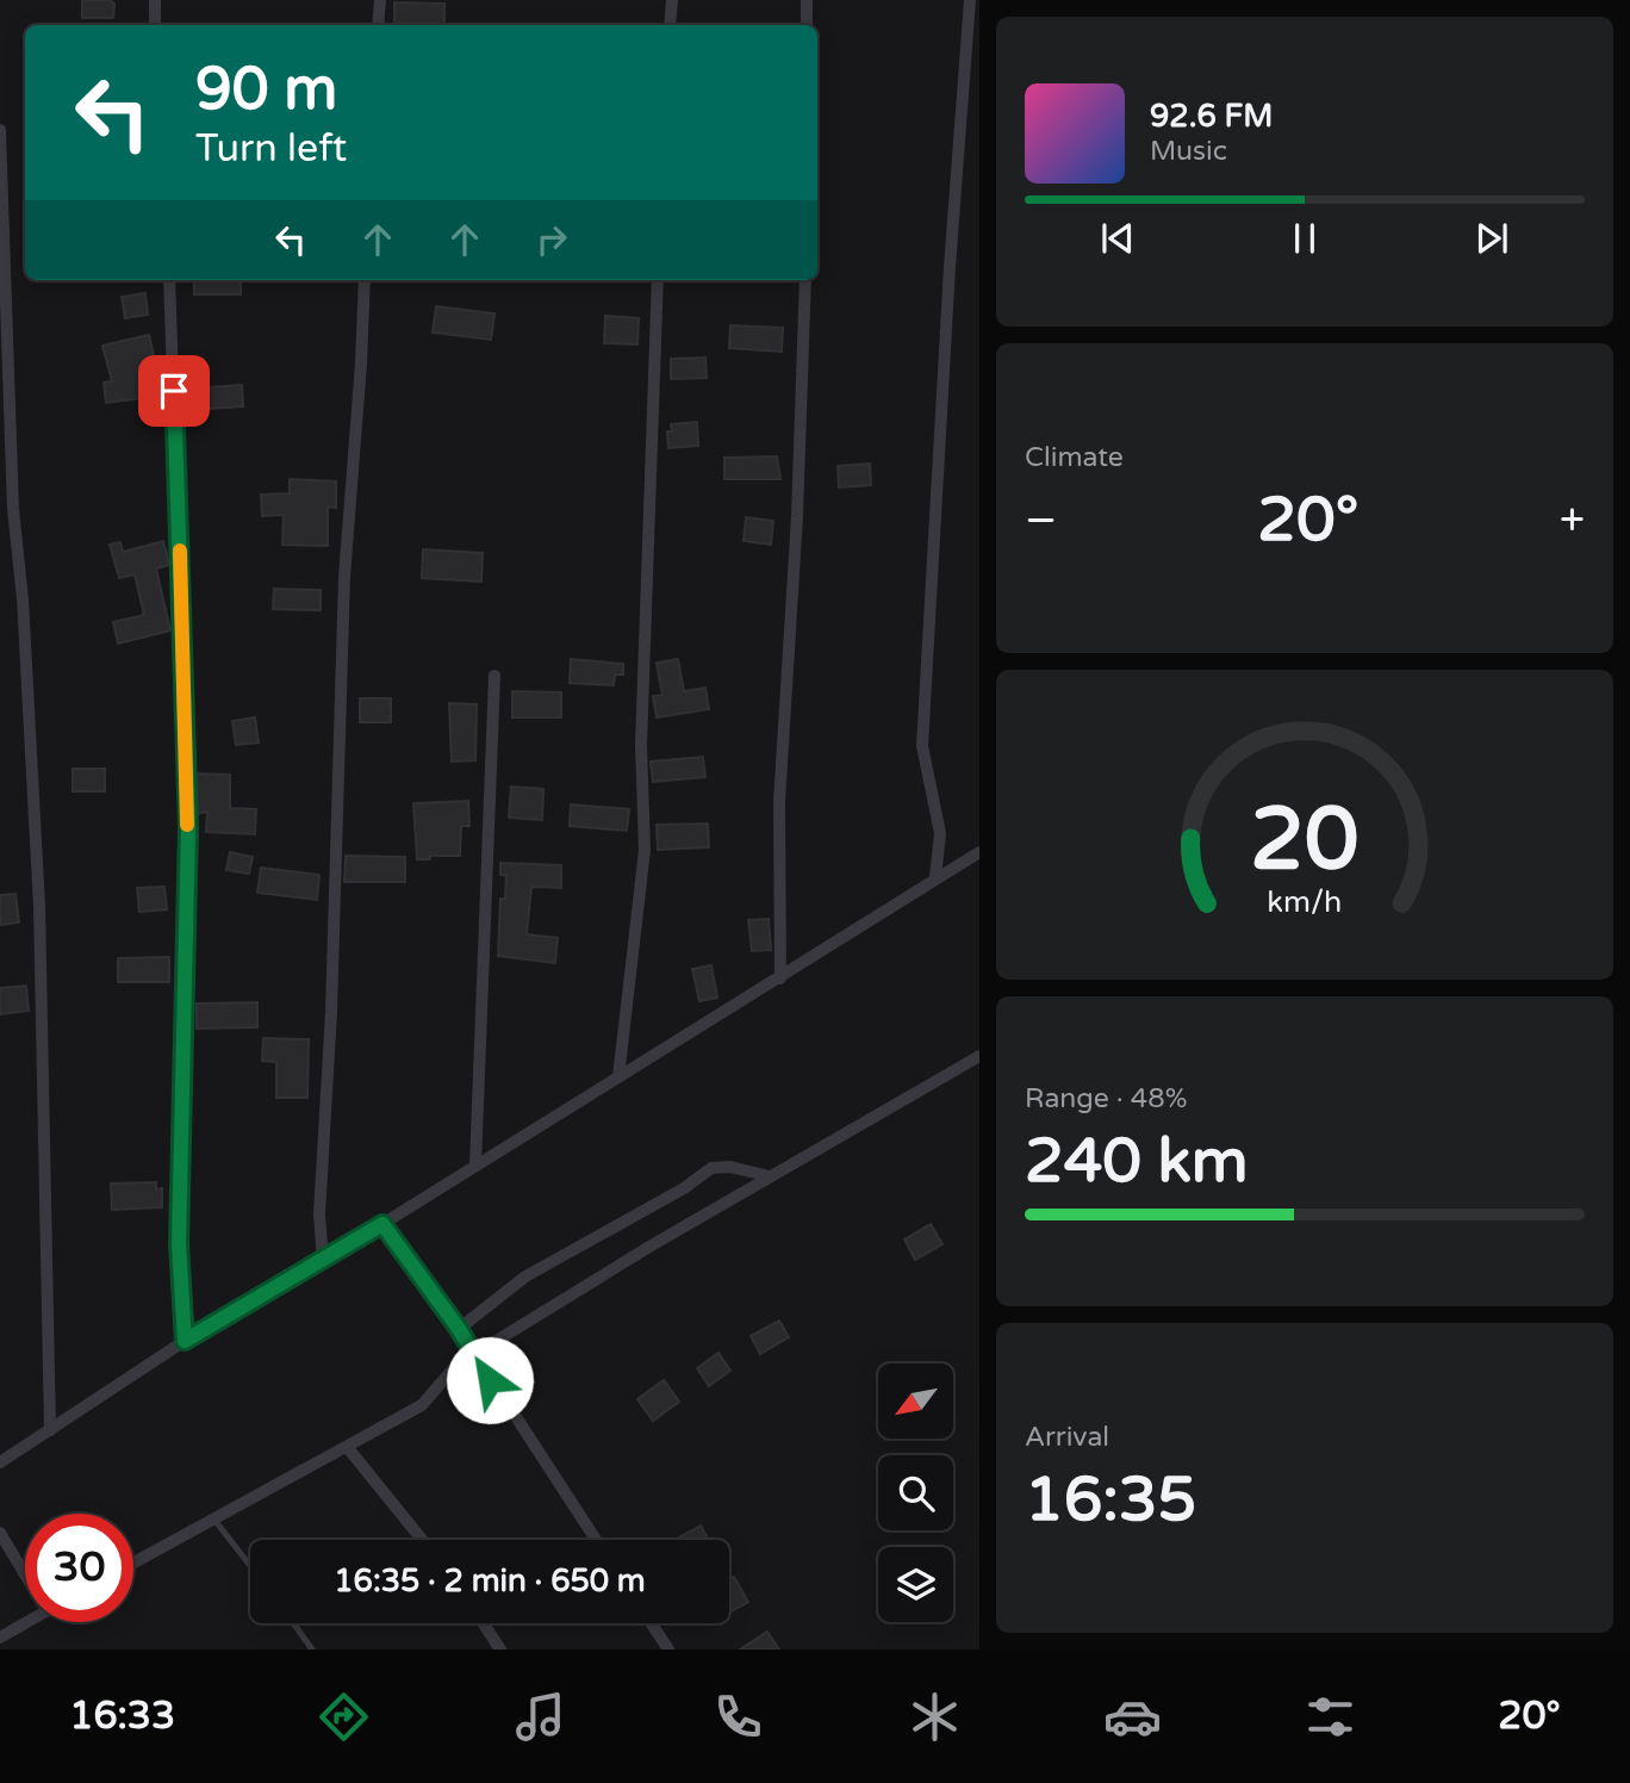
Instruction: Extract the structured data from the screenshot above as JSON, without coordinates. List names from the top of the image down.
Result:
{
  "north": "bottom left",
  "page": {
    "turn": ["90 m", "Turn left"],
    "song": ["92.6 FM", "Music"],
    "tile": [
      "Climate",
      ["Range · 48%", "240 km"],
      ["Arrival", "16:35"]
    ],
    "heat": ["−", "20°", "+"],
    "limit": "30",
    "trip": "16:35 · 2 min · 650 m",
    "tabs": ["16:33", "20°"],
    "gauge": ["20", "km/h"]
  }
}
